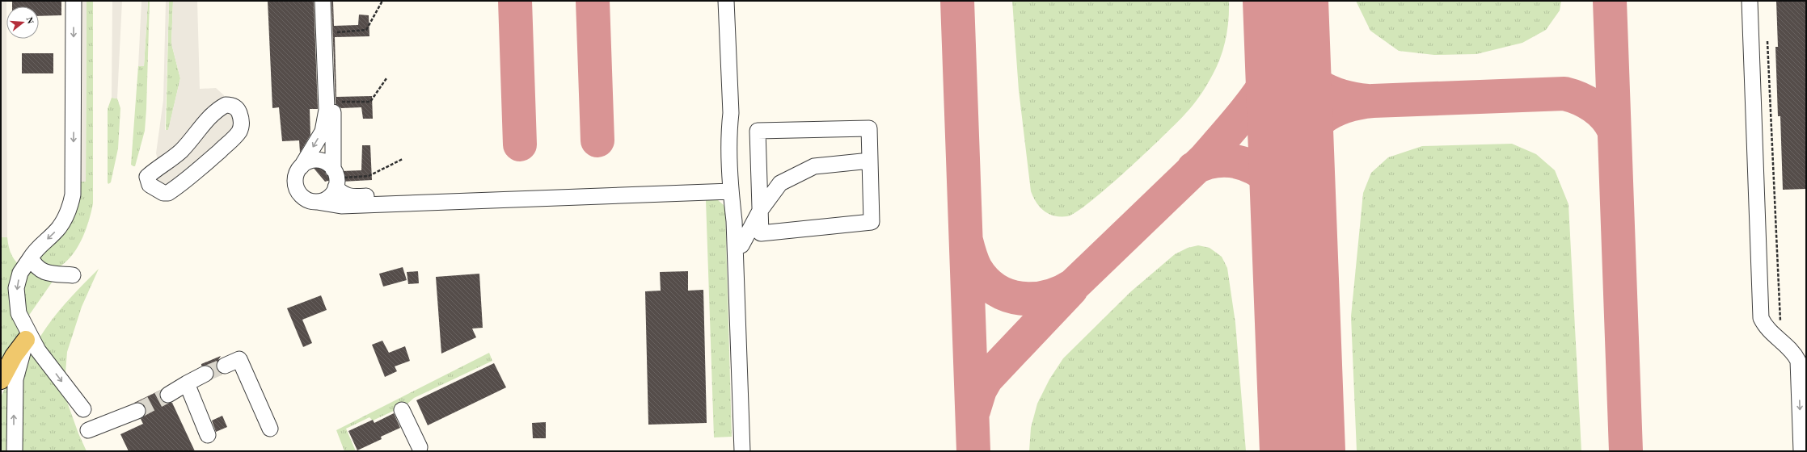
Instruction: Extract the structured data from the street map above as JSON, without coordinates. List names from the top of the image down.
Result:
{
  "north": "right"
}
